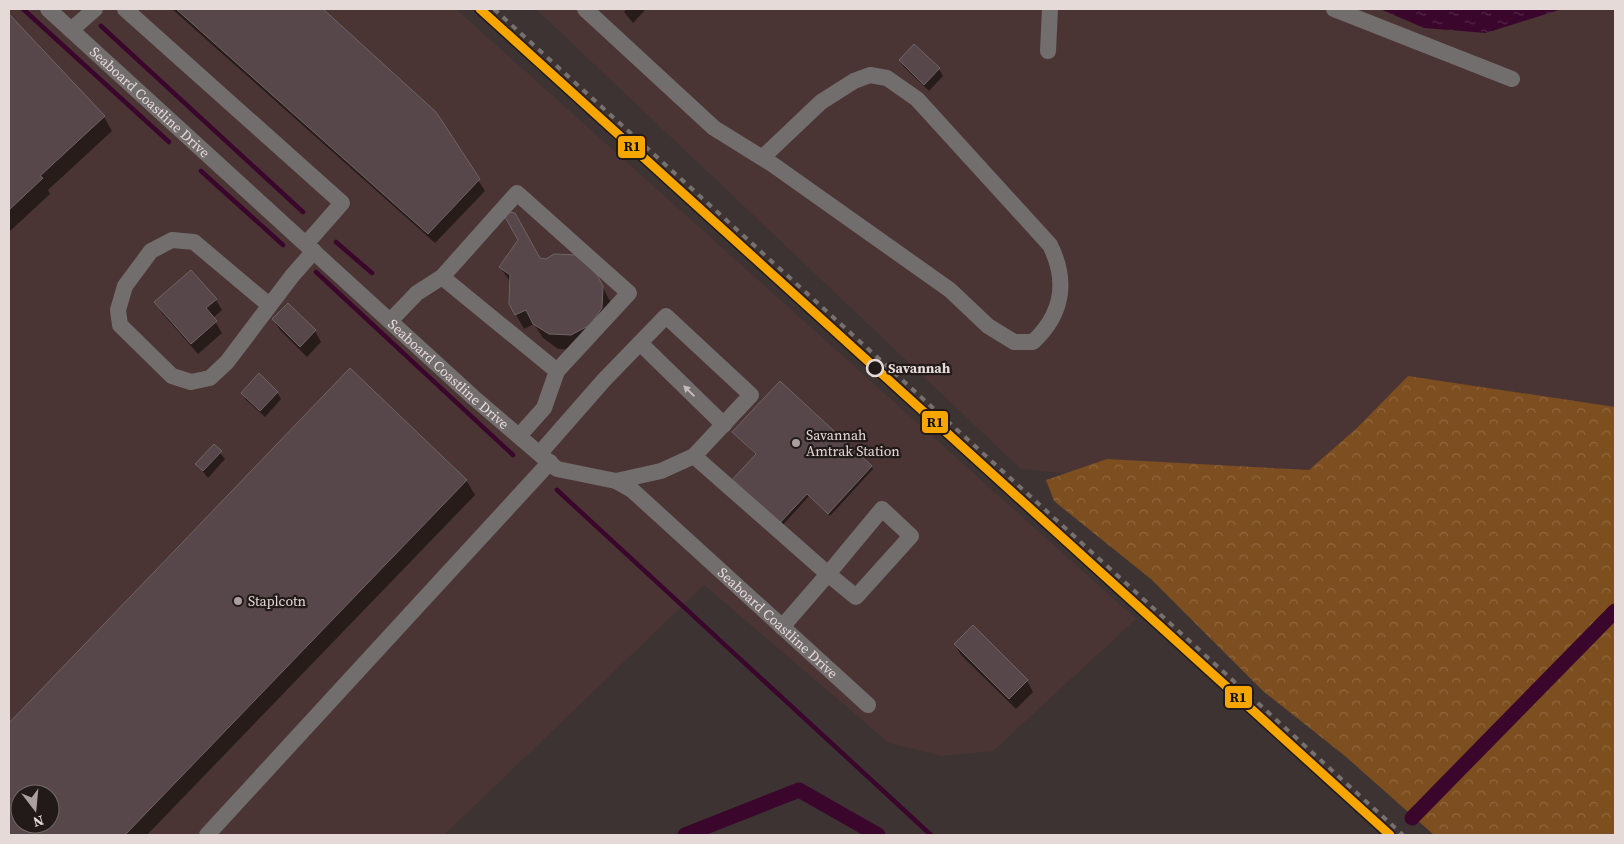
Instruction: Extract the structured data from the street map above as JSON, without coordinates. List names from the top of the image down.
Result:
{
  "streets": {
    "street": ["Seaboard Coastline Drive"]
  },
  "places": ["Savannah", "Savannah Amtrak Station", "Staplcotn"],
  "lines": ["transit line R1"],
  "north": "bottom"
}
